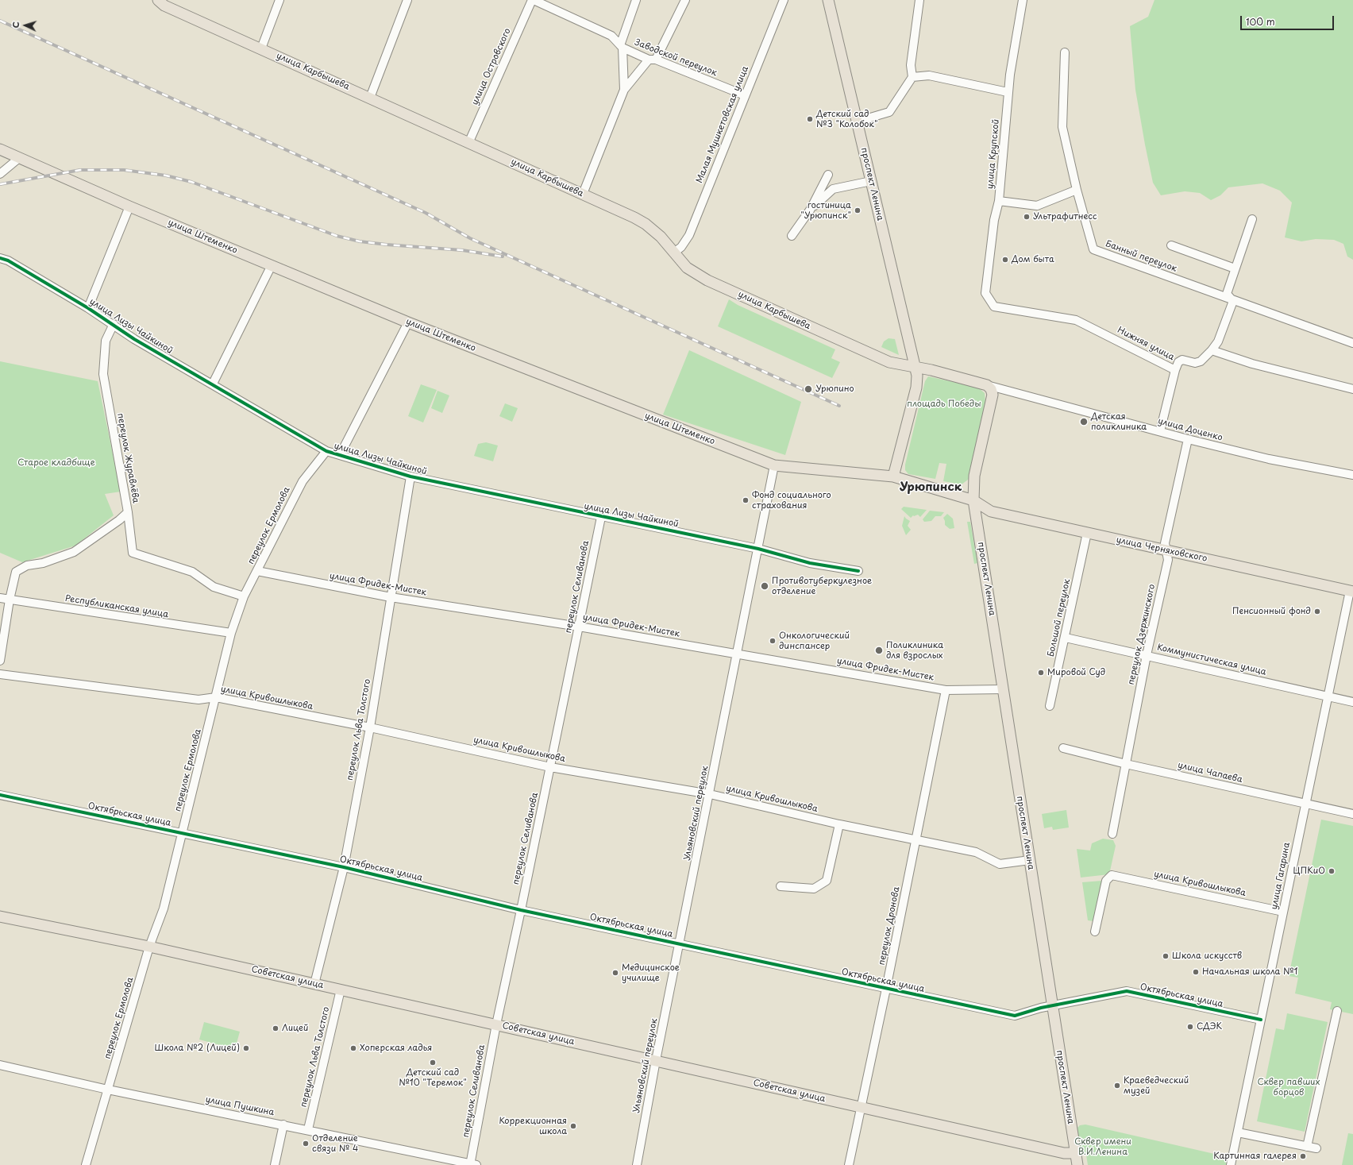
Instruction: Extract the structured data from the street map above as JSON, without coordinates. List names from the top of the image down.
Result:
{
  "streets": {
    "main road": [
      "улица Карбышева",
      "проспект Ленина",
      "улица Штеменко",
      "улица Черняховского",
      "Советская улица"
    ],
    "street": [
      "Заводской переулок",
      "улица Островского",
      "Малая Мушкетовская улица",
      "улица Крупской",
      "Банный переулок",
      "улица Лизы Чайкиной",
      "Нижняя улица",
      "улица Доценко",
      "переулок Журавлёва",
      "переулок Ермолова",
      "улица Фридек-Мистек",
      "переулок Селиванова",
      "Республиканская улица",
      "Большой переулок",
      "переулок Дзержинского",
      "Коммунистическая улица",
      "улица Кривошлыкова",
      "переулок Льва Толстого",
      "улица Чапаева",
      "Ульяновский переулок",
      "Октябрьская улица",
      "улица Гагарина",
      "переулок Дронова",
      "улица Пушкина"
    ]
  },
  "crossings": [
    ["Заводской переулок", "улица Островского"],
    ["Заводской переулок", "Малая Мушкетовская улица"],
    ["улица Островского", "улица Карбышева"],
    ["улица Карбышева", "Малая Мушкетовская улица"],
    ["улица Карбышева", "проспект Ленина"],
    ["улица Крупской", "Нижняя улица"],
    ["проспект Ленина", "улица Черняховского"],
    ["проспект Ленина", "улица Фридек-Мистек"],
    ["проспект Ленина", "улица Кривошлыкова"],
    ["проспект Ленина", "Октябрьская улица"],
    ["проспект Ленина", "Советская улица"],
    ["улица Штеменко", "Ульяновский переулок"],
    ["улица Лизы Чайкиной", "переулок Журавлёва"],
    ["улица Лизы Чайкиной", "переулок Ермолова"],
    ["улица Лизы Чайкиной", "переулок Селиванова"],
    ["улица Лизы Чайкиной", "переулок Льва Толстого"],
    ["улица Лизы Чайкиной", "Ульяновский переулок"],
    ["улица Доценко", "переулок Дзержинского"],
    ["переулок Журавлёва", "Республиканская улица"],
    ["переулок Ермолова", "улица Фридек-Мистек"],
    ["переулок Ермолова", "Республиканская улица"],
    ["переулок Ермолова", "улица Кривошлыкова"],
    ["переулок Ермолова", "Октябрьская улица"],
    ["переулок Ермолова", "Советская улица"],
    ["переулок Ермолова", "улица Пушкина"],
    ["улица Черняховского", "Большой переулок"],
    ["улица Черняховского", "переулок Дзержинского"],
    ["улица Черняховского", "улица Гагарина"],
    ["улица Фридек-Мистек", "переулок Селиванова"],
    ["улица Фридек-Мистек", "переулок Льва Толстого"],
    ["улица Фридек-Мистек", "Ульяновский переулок"],
    ["улица Фридек-Мистек", "переулок Дронова"],
    ["переулок Селиванова", "улица Кривошлыкова"],
    ["переулок Селиванова", "Октябрьская улица"],
    ["переулок Селиванова", "Советская улица"],
    ["переулок Селиванова", "улица Пушкина"],
    ["Большой переулок", "Коммунистическая улица"],
    ["переулок Дзержинского", "Коммунистическая улица"],
    ["переулок Дзержинского", "улица Чапаева"],
    ["Коммунистическая улица", "улица Гагарина"],
    ["улица Кривошлыкова", "переулок Льва Толстого"],
    ["улица Кривошлыкова", "Ульяновский переулок"],
    ["улица Кривошлыкова", "улица Гагарина"],
    ["улица Кривошлыкова", "переулок Дронова"],
    ["переулок Льва Толстого", "Октябрьская улица"],
    ["переулок Льва Толстого", "Советская улица"],
    ["переулок Льва Толстого", "улица Пушкина"],
    ["улица Чапаева", "улица Гагарина"],
    ["Ульяновский переулок", "Октябрьская улица"],
    ["Ульяновский переулок", "Советская улица"],
    ["Октябрьская улица", "улица Гагарина"],
    ["Октябрьская улица", "переулок Дронова"],
    ["переулок Дронова", "Советская улица"]
  ],
  "districts": ["Урюпинск"],
  "parks": [
    "площадь Победы",
    "Старое кладбище",
    "Сквер павших борцов",
    "Сквер имени В.И.Ленина"
  ],
  "places": [
    "Детский сад №3 \"Колобок\"",
    "гостиница \"Урюпинск\"",
    "Ультрафитнесс",
    "Дом быта",
    "Урюпино",
    "Детская поликлиника",
    "Фонд социального страхования",
    "Противотуберкулезное отделение",
    "Пенсионный фонд",
    "Онкологический динспансер",
    "Поликлиника для взрослых",
    "Мировой Суд",
    "ЦПКиО",
    "Школа искусств",
    "Начальная школа №1",
    "Медицинское училище",
    "СДЭК",
    "Лицей",
    "Школа №2 (Лицей)",
    "Хоперская ладья",
    "Детский сад №10 \"Теремок\"",
    "Краеведческий музей",
    "Коррекционная школа",
    "Отделение связи № 4",
    "Картинная галерея"
  ],
  "scale_bar": "100 m",
  "north": "left"
}
